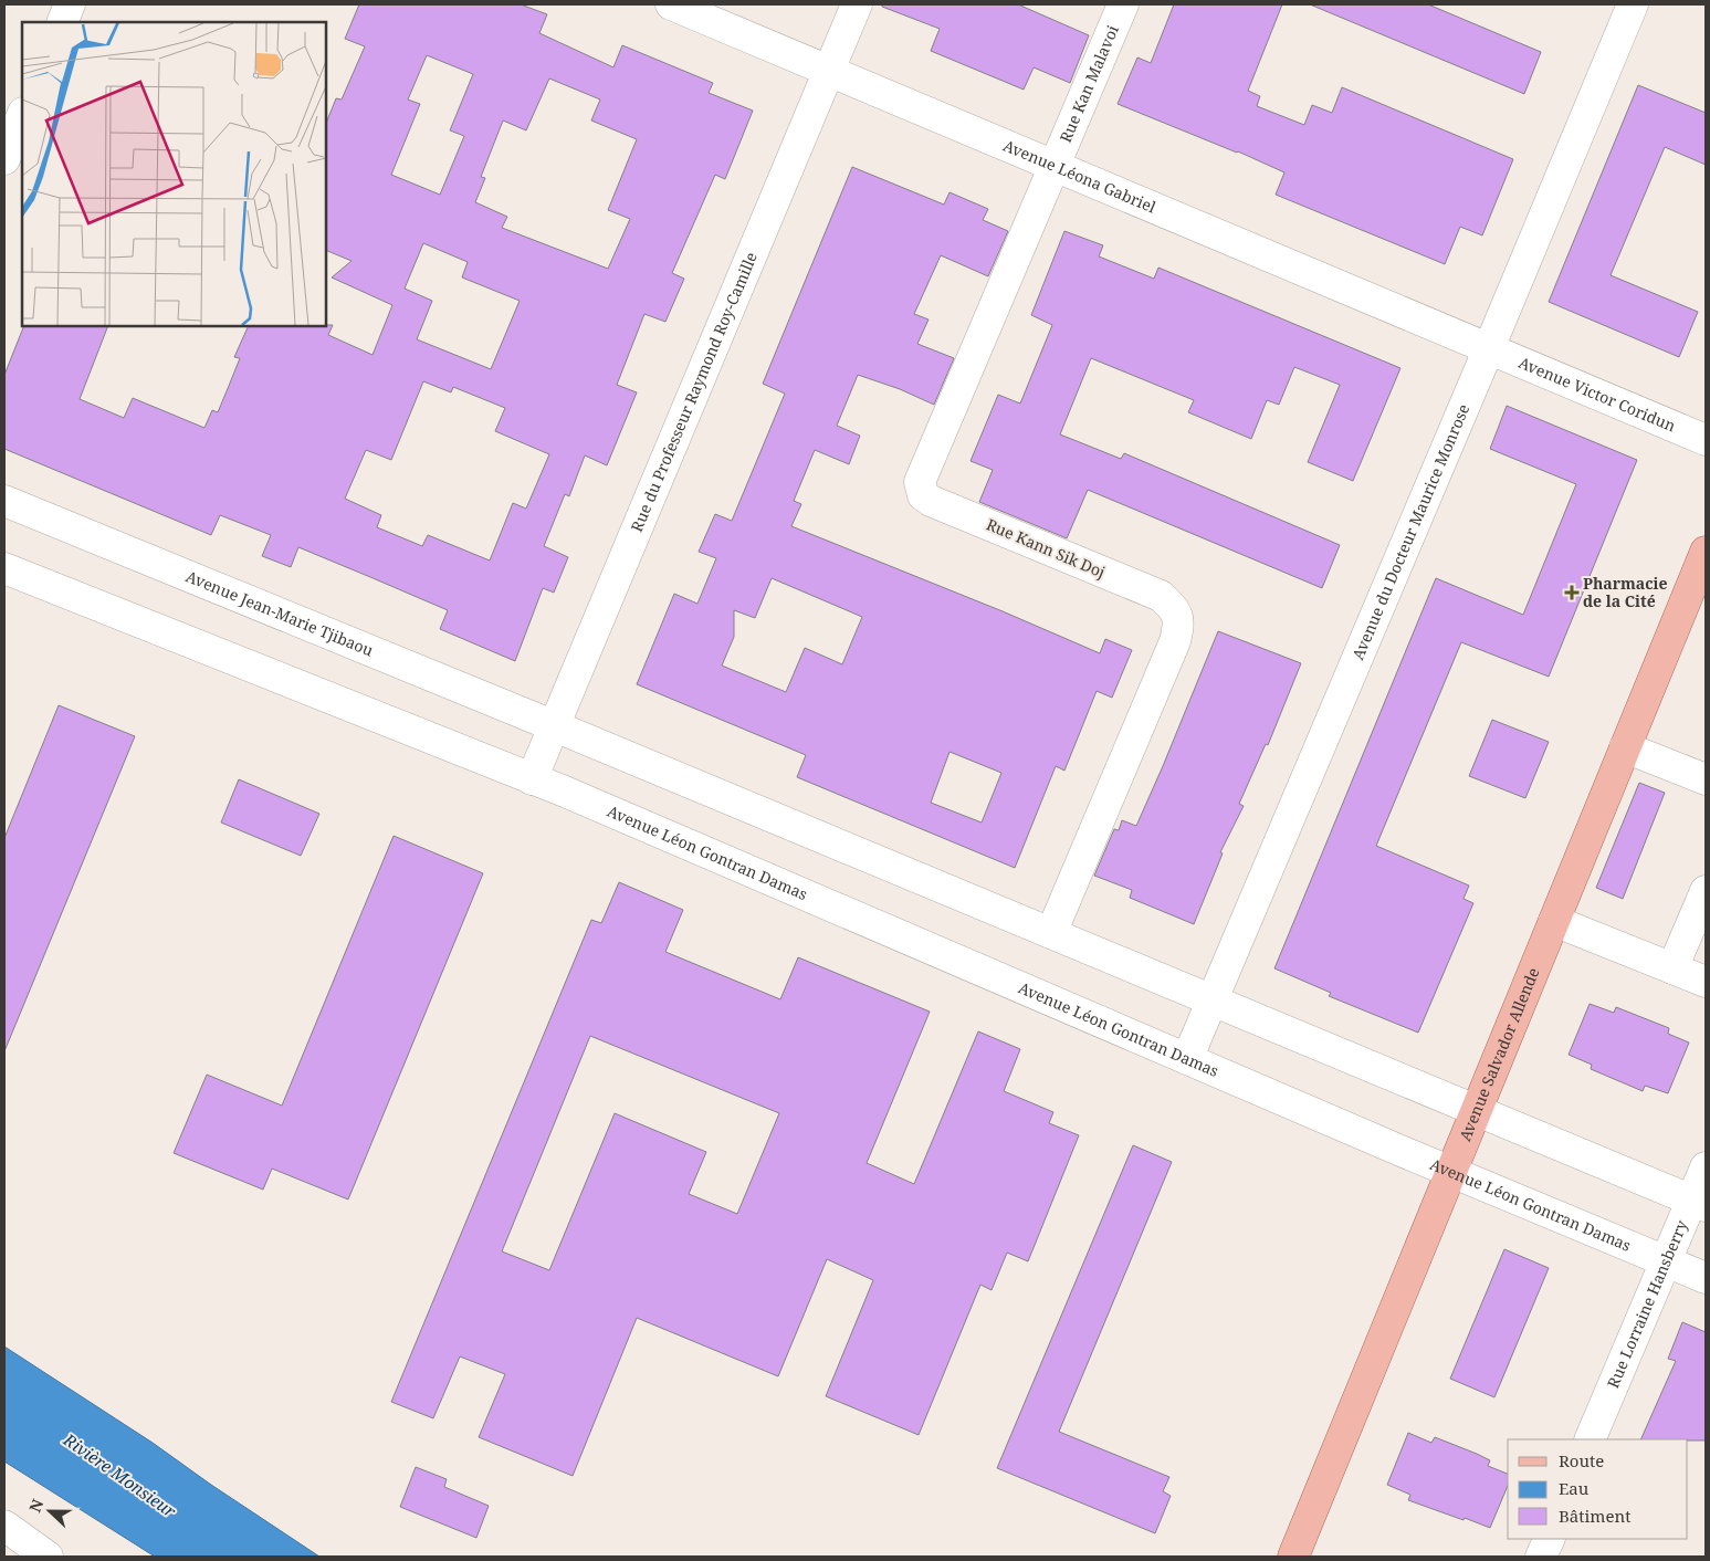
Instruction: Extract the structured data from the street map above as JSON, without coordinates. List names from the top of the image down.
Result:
{
  "streets": {
    "main road": ["Avenue Salvador Allende"],
    "street": [
      "Rue Kan Malavoi",
      "Avenue Léona Gabriel",
      "Rue du Professeur Raymond Roy-Camille",
      "Avenue Victor Coridun",
      "Avenue du Docteur Maurice Monrose",
      "Rue Kann Sik Doj",
      "Avenue Jean-Marie Tjibaou",
      "Avenue Léon Gontran Damas",
      "Rue Lorraine Hansberry"
    ]
  },
  "crossings": [
    ["Rue Kan Malavoi", "Avenue Léona Gabriel"],
    ["Rue Kan Malavoi", "Rue Kann Sik Doj"],
    ["Avenue Léona Gabriel", "Rue du Professeur Raymond Roy-Camille"],
    ["Avenue Léona Gabriel", "Avenue Victor Coridun"],
    ["Avenue Léona Gabriel", "Avenue du Docteur Maurice Monrose"],
    ["Avenue Léona Gabriel", "Rue Kann Sik Doj"],
    ["Rue du Professeur Raymond Roy-Camille", "Avenue Jean-Marie Tjibaou"],
    ["Rue du Professeur Raymond Roy-Camille", "Avenue Léon Gontran Damas"],
    ["Avenue Victor Coridun", "Avenue du Docteur Maurice Monrose"],
    ["Avenue du Docteur Maurice Monrose", "Avenue Léon Gontran Damas"],
    ["Avenue Léon Gontran Damas", "Avenue Salvador Allende"],
    ["Avenue Léon Gontran Damas", "Rue Lorraine Hansberry"]
  ],
  "water": ["Rivière Monsieur"],
  "places": {
    "health": ["Pharmacie de la Cité"]
  },
  "legend": ["Route", "Eau", "Bâtiment"],
  "north": "left"
}
